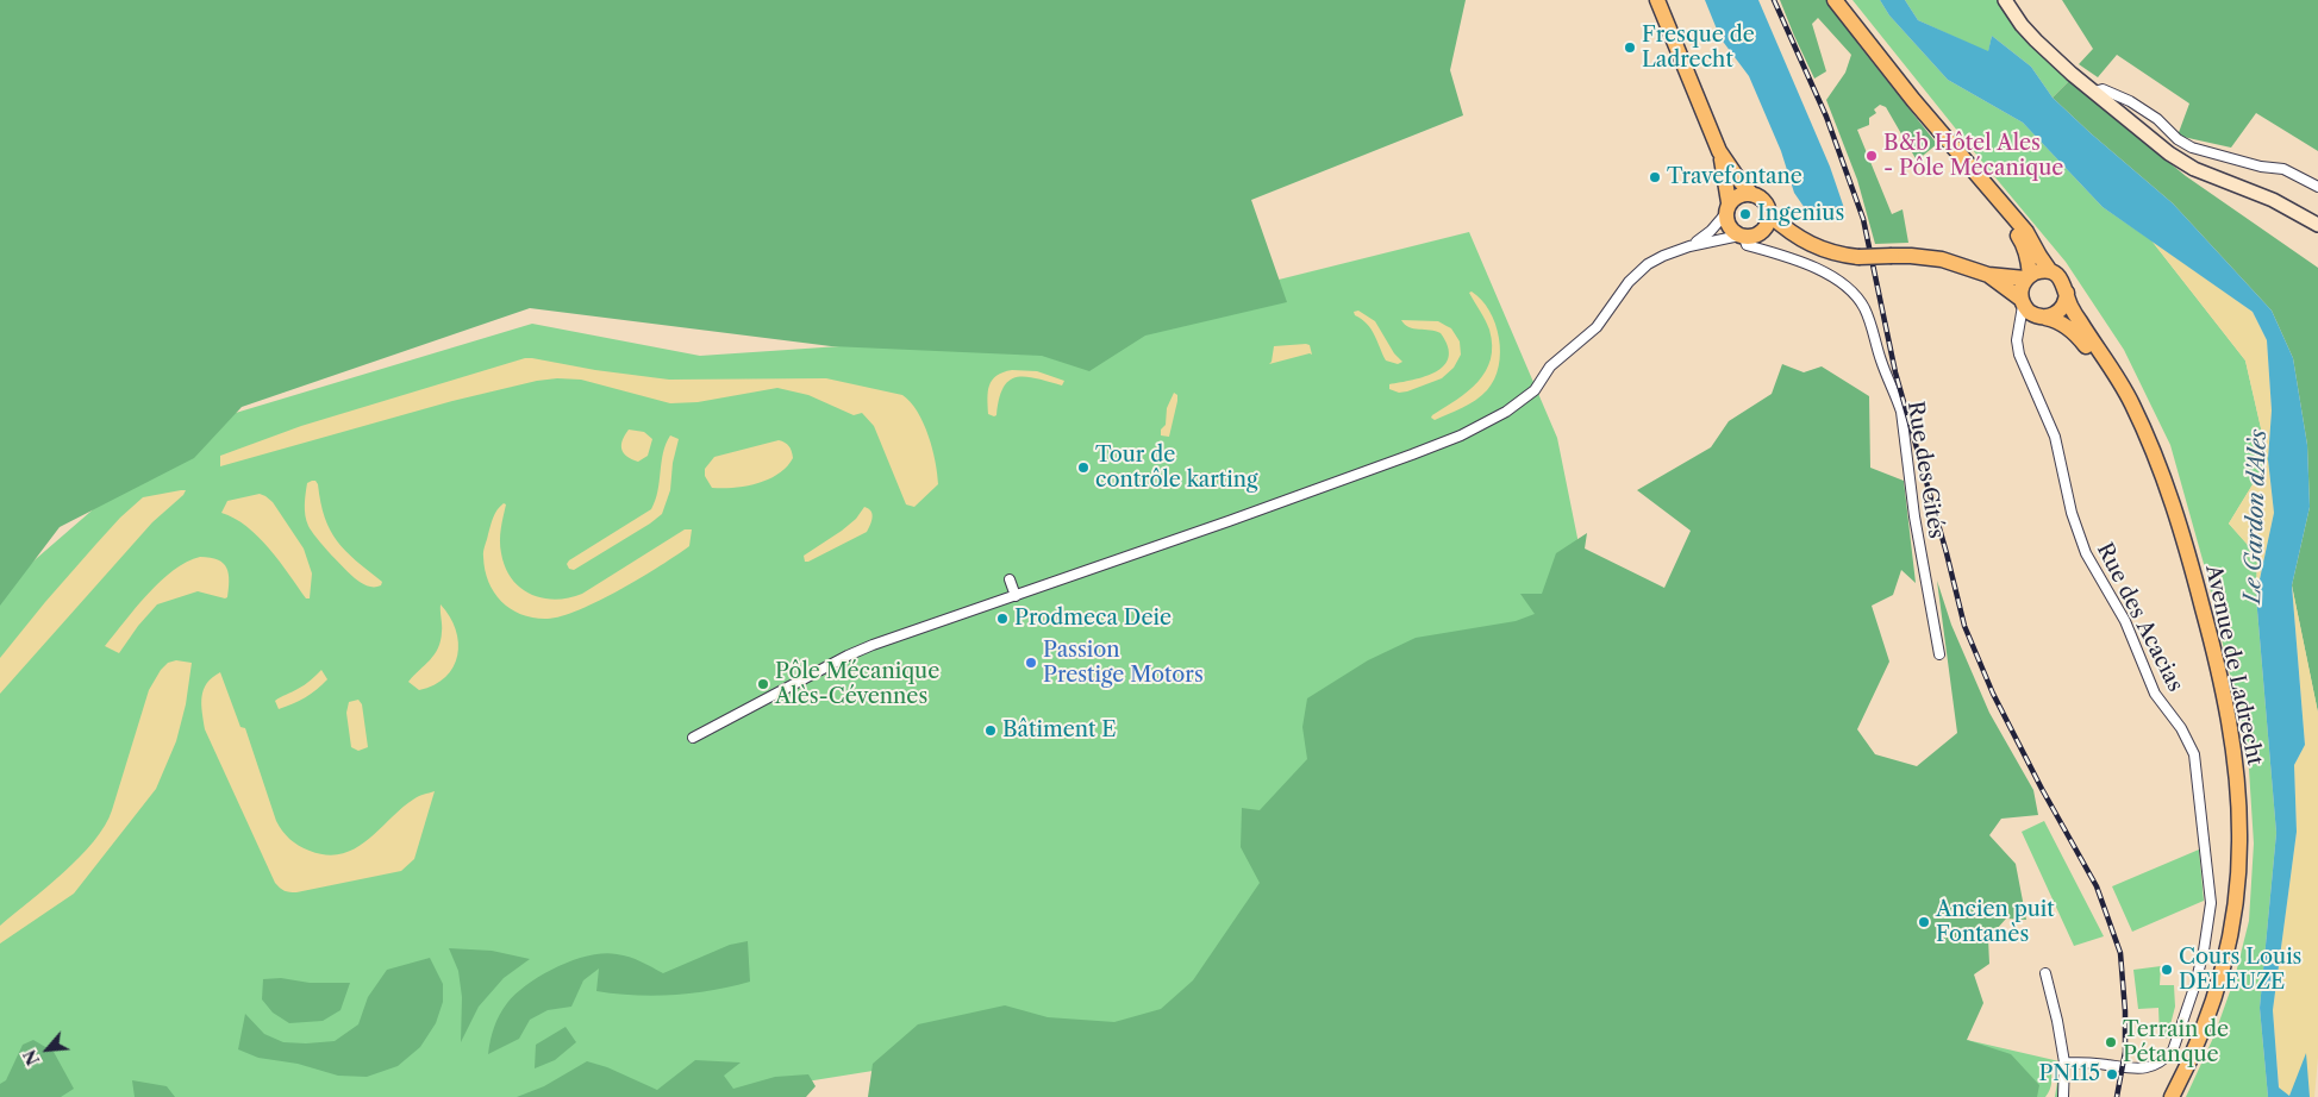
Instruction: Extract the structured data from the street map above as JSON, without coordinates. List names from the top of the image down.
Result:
{
  "streets": {
    "main road": ["Avenue de Ladrecht"],
    "street": ["Rue des Cités", "Rue des Acacias"]
  },
  "crossings": [
    ["Rue des Acacias", "Avenue de Ladrecht"]
  ],
  "water": ["Le Gardon d'Alès"],
  "places": [
    "Fresque de Ladrecht",
    "B&b Hôtel Ales - Pôle Mécanique",
    "Travefontane",
    "Ingenius",
    "Tour de contrôle karting",
    "Prodmeca Deie",
    "Passion Prestige Motors",
    "Pôle Mécanique Alès-Cévennes",
    "Bâtiment E",
    "Ancien puit Fontanès",
    "Cours Louis DELEUZE",
    "Terrain de Pétanque",
    "PN115"
  ],
  "north": "bottom left"
}
